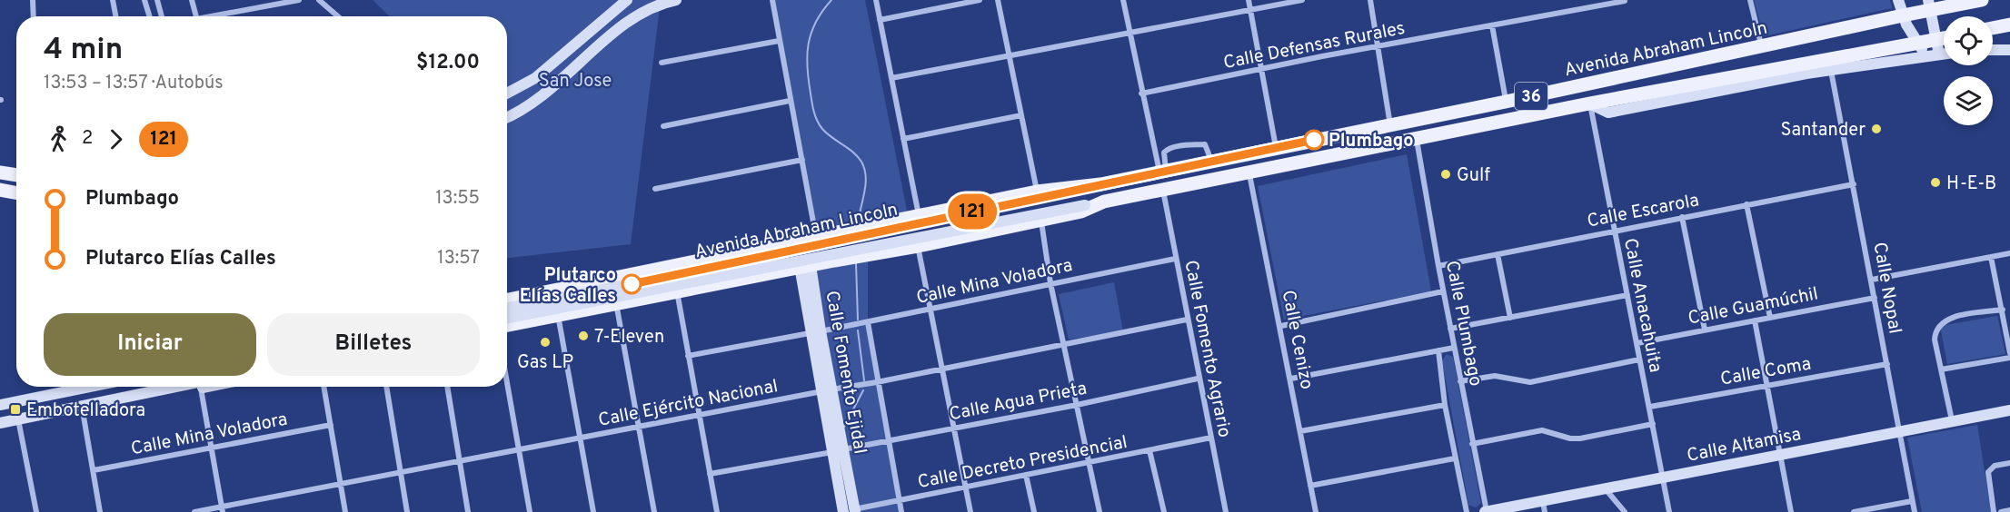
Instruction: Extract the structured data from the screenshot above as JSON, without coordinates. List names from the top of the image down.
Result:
{
  "streets": {
    "main road": [
      "Avenida Abraham Lincoln",
      "36",
      "Calle Fomento Ejidal",
      "Calle Altamisa"
    ],
    "street": [
      "Calle Defensas Rurales",
      "Calle Escarola",
      "Calle Mina Voladora",
      "Calle Nopal",
      "Calle Anacahuita",
      "Calle Guamúchil",
      "Calle Plumbago",
      "Calle Cenizo",
      "Calle Fomento Agrario",
      "Calle Coma",
      "Calle Agua Prieta",
      "Calle Ejército Nacional",
      "Calle Decreto Presidencial"
    ]
  },
  "crossings": [
    ["Avenida Abraham Lincoln", "36"],
    ["Avenida Abraham Lincoln", "Calle Fomento Ejidal"],
    ["36", "Calle Anacahuita"],
    ["36", "Calle Plumbago"],
    ["36", "Calle Cenizo"],
    ["36", "Calle Fomento Agrario"],
    ["Calle Escarola", "Calle Nopal"],
    ["Calle Escarola", "Calle Anacahuita"],
    ["Calle Escarola", "Calle Plumbago"],
    ["Calle Mina Voladora", "Calle Fomento Agrario"],
    ["Calle Mina Voladora", "Calle Fomento Ejidal"],
    ["Calle Nopal", "Calle Guamúchil"],
    ["Calle Nopal", "Calle Coma"],
    ["Calle Nopal", "Calle Altamisa"],
    ["Calle Anacahuita", "Calle Guamúchil"],
    ["Calle Anacahuita", "Calle Coma"],
    ["Calle Anacahuita", "Calle Altamisa"],
    ["Calle Plumbago", "Calle Altamisa"],
    ["Calle Fomento Agrario", "Calle Agua Prieta"],
    ["Calle Fomento Agrario", "Calle Ejército Nacional"],
    ["Calle Fomento Agrario", "Calle Decreto Presidencial"],
    ["Calle Fomento Ejidal", "Calle Agua Prieta"],
    ["Calle Fomento Ejidal", "Calle Ejército Nacional"],
    ["Calle Fomento Ejidal", "Calle Decreto Presidencial"]
  ],
  "parks": ["San Jose"],
  "places": {
    "other": [
      "Santander",
      "Plumbago",
      "Gulf",
      "H-E-B",
      "Plutarco Elías Calles",
      "7-Eleven",
      "Gas LP"
    ],
    "transit": ["Embotelladora"]
  },
  "lines": ["bus line 121"],
  "page": {
    "on_map": "121",
    "heading": ["4 min", "13:53 – 13:57 · Autobús", "$12.00"],
    "legs": ["2", "121"],
    "list": [
      {
        "name": "Plumbago",
        "value": "13:55"
      },
      {
        "name": "Plutarco Elías Calles",
        "value": "13:57"
      }
    ],
    "buttons": ["Iniciar", "Billetes"]
  }
}
